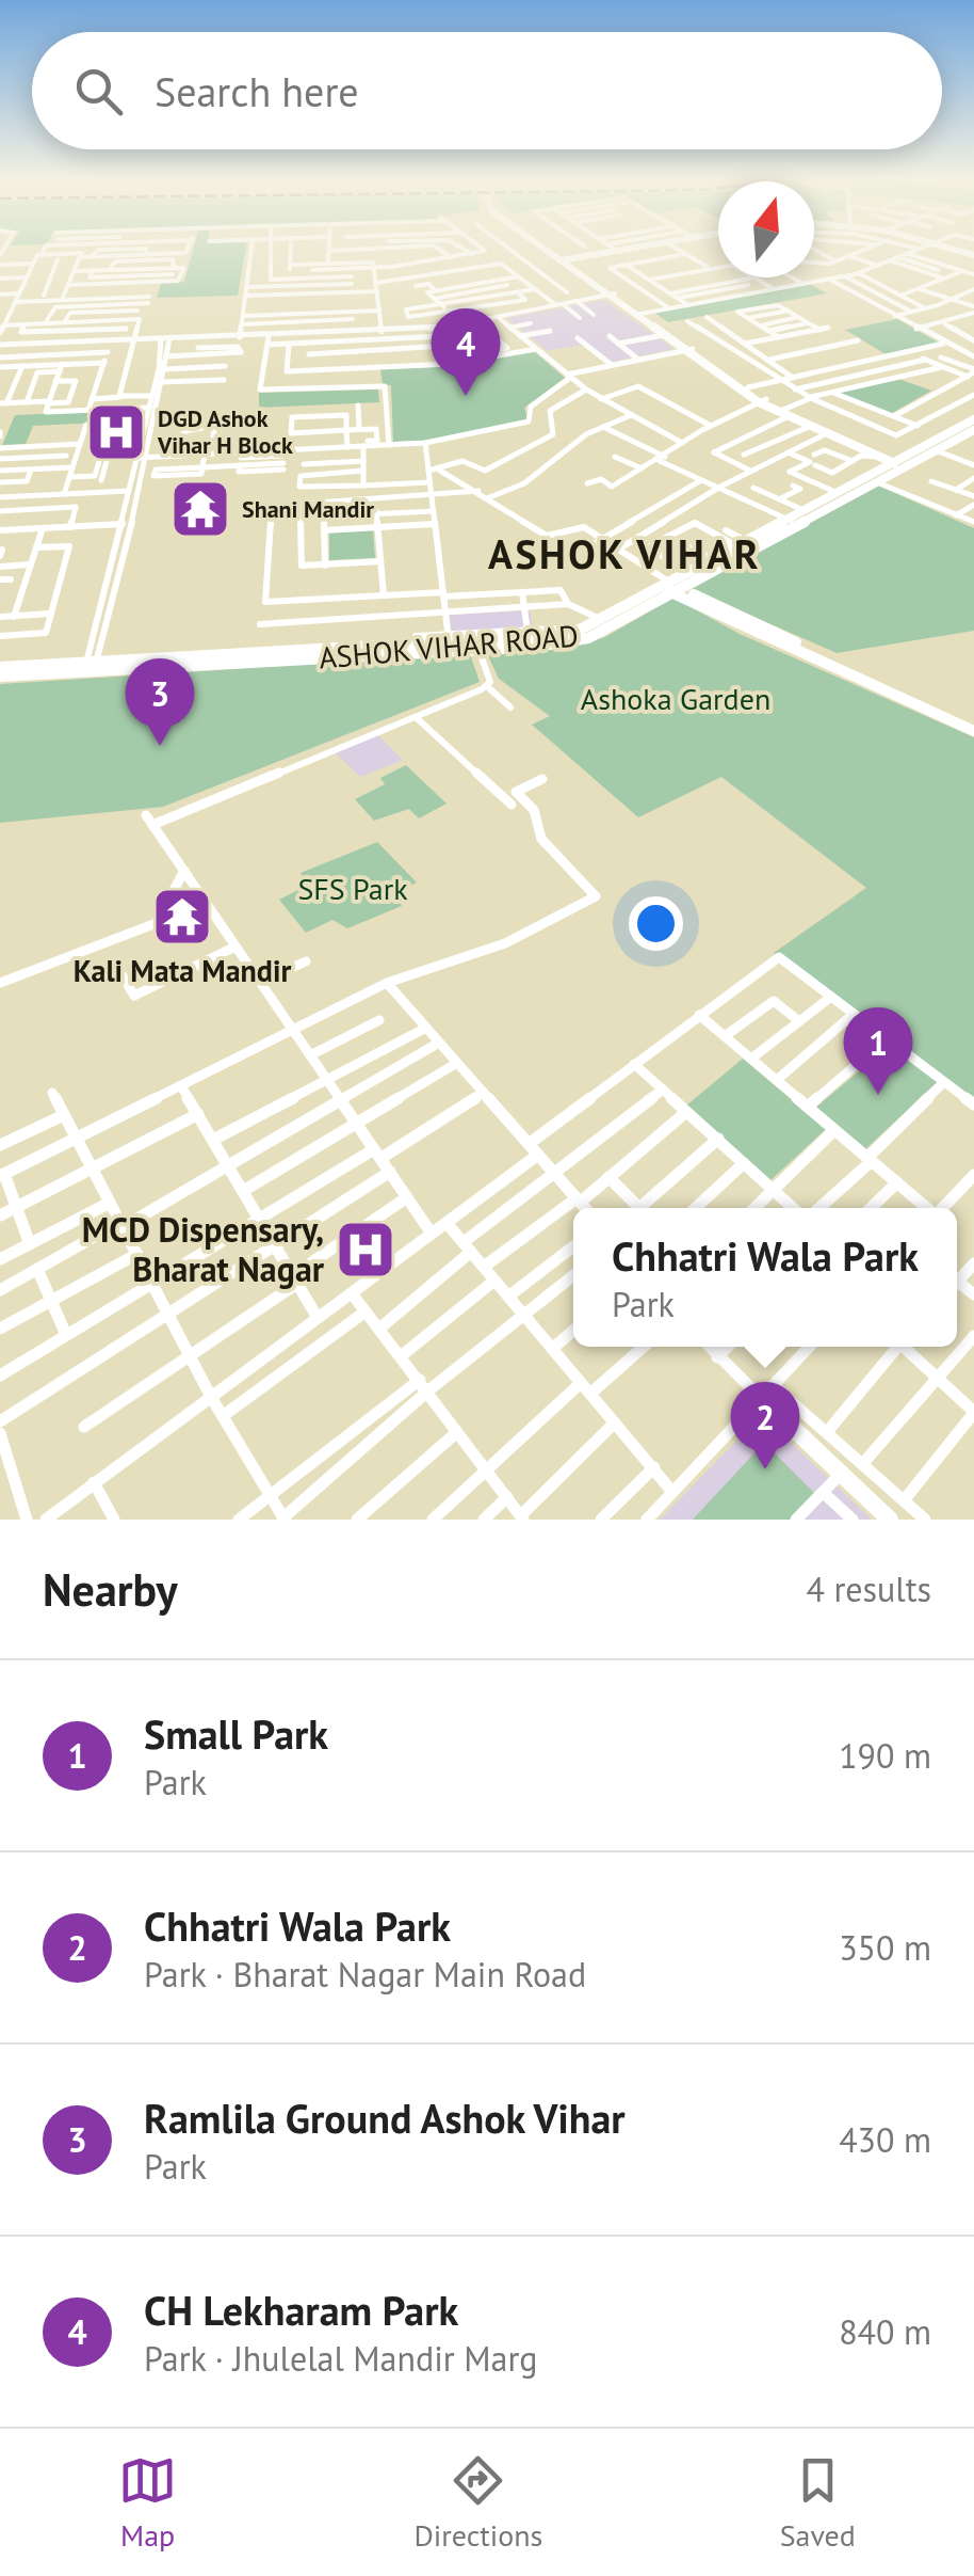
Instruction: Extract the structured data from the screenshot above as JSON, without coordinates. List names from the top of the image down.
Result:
{
  "streets": {
    "main road": ["ASHOK VIHAR ROAD"]
  },
  "districts": ["ASHOK VIHAR"],
  "parks": ["Ashoka Garden", "SFS Park"],
  "places": {
    "hospital": ["DGD Ashok Vihar H Block", "MCD Dispensary, Bharat Nagar"],
    "temple": ["Shani Mandir", "Kali Mata Mandir"]
  },
  "north": "top",
  "page": {
    "search": "Search here",
    "pins": [
      "4",
      "3",
      "1",
      "2"
    ],
    "popup": ["Chhatri Wala Park", "Park"],
    "heading": ["Nearby", "4 results"],
    "list": [
      {
        "mark": "1",
        "name": "Small Park",
        "note": "Park",
        "value": "190 m"
      },
      {
        "mark": "2",
        "name": "Chhatri Wala Park",
        "note": "Park · Bharat Nagar Main Road",
        "value": "350 m"
      },
      {
        "mark": "3",
        "name": "Ramlila Ground Ashok Vihar",
        "note": "Park",
        "value": "430 m"
      },
      {
        "mark": "4",
        "name": "CH Lekharam Park",
        "note": "Park · Jhulelal Mandir Marg",
        "value": "840 m"
      }
    ],
    "nav": ["Map", "Directions", "Saved"]
  }
}
